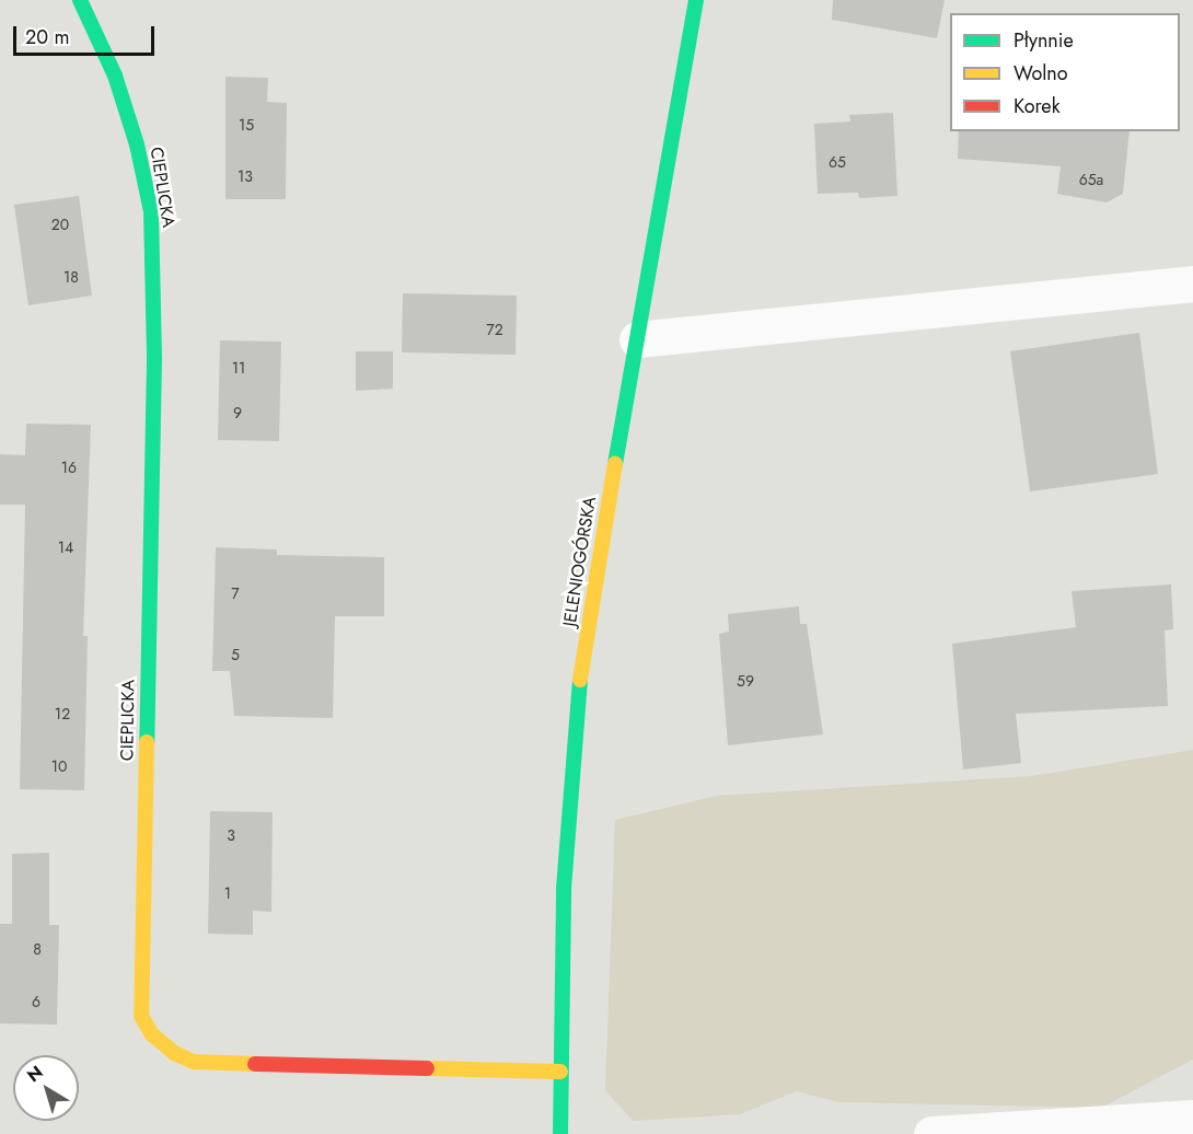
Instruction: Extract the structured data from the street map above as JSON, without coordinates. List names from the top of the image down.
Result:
{
  "streets": {
    "street": ["CIEPLICKA", "JELENIOGÓRSKA"]
  },
  "crossings": [
    ["CIEPLICKA", "JELENIOGÓRSKA"]
  ],
  "house_numbers": [
    "15",
    "65",
    "13",
    "65a",
    "20",
    "18",
    "72",
    "11",
    "9",
    "16",
    "14",
    "7",
    "5",
    "59",
    "12",
    "10",
    "3",
    "1",
    "8",
    "6"
  ],
  "legend": ["Płynnie", "Wolno", "Korek"],
  "scale_bar": "20 m",
  "north": "top left"
}
